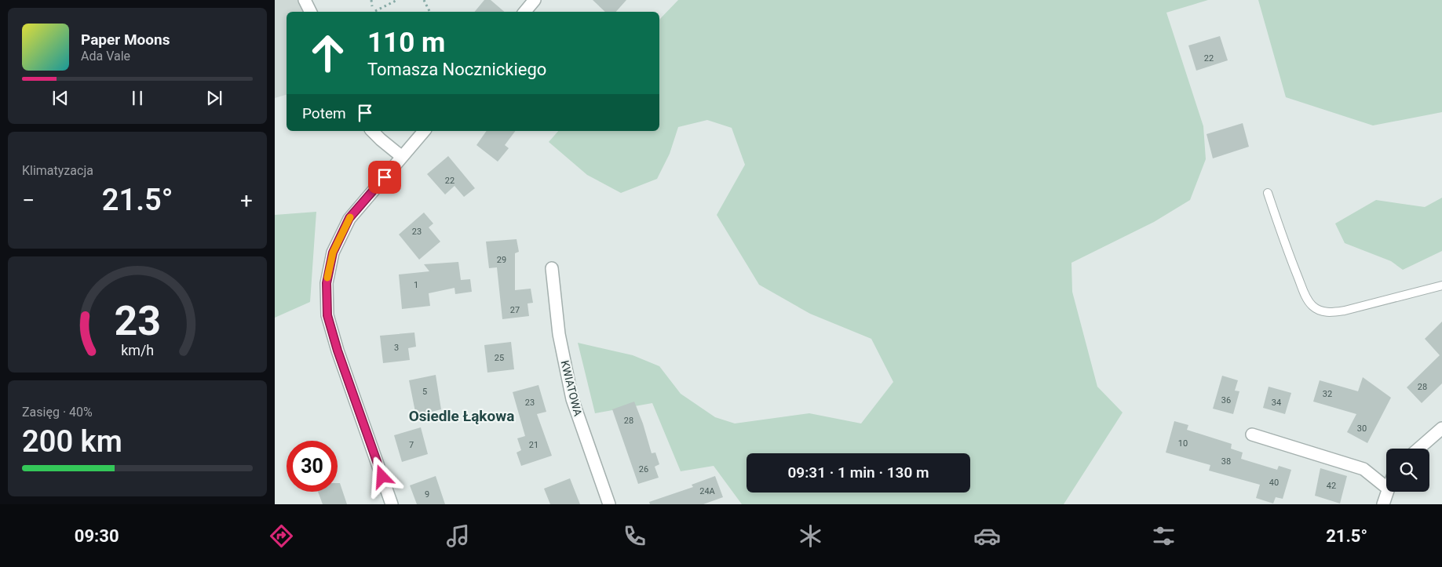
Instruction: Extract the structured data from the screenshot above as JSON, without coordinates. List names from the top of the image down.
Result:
{
  "streets": {
    "street": ["KWIATOWA"]
  },
  "districts": ["Osiedle Łąkowa"],
  "house_numbers": [
    "22",
    "22",
    "23",
    "29",
    "1",
    "27",
    "3",
    "25",
    "28",
    "5",
    "32",
    "36",
    "23",
    "34",
    "28",
    "30",
    "10",
    "7",
    "21",
    "38",
    "26",
    "40",
    "42",
    "24A",
    "9"
  ],
  "page": {
    "turn": ["110 m", "Tomasza Nocznickiego"],
    "song": ["Paper Moons", "Ada Vale"],
    "then": "Potem",
    "tile": [
      "Klimatyzacja",
      ["Zasięg · 40%", "200 km"]
    ],
    "heat": ["−", "21.5°", "+"],
    "limit": "30",
    "trip": "09:31 · 1 min · 130 m",
    "tabs": ["09:30", "21.5°"],
    "gauge": ["23", "km/h"]
  }
}
